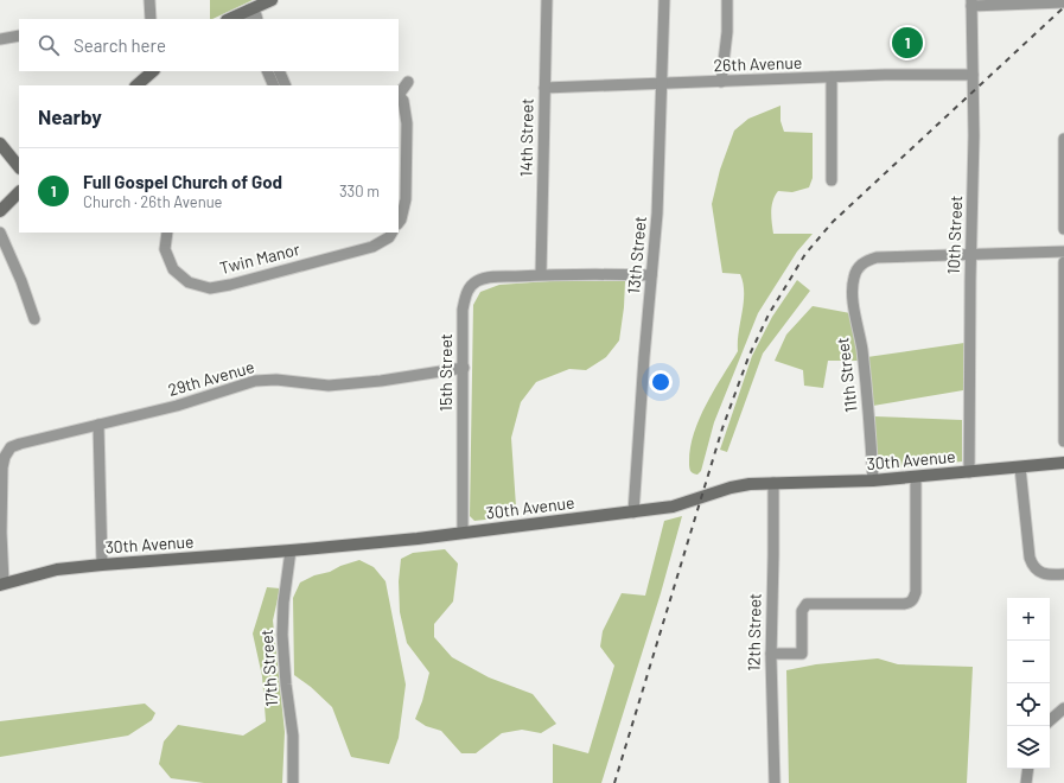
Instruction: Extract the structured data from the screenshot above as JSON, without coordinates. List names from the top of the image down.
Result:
{
  "streets": {
    "street": [
      "26th Avenue",
      "14th Street",
      "10th Street",
      "13th Street",
      "Twin Manor",
      "15th Street",
      "11th Street",
      "29th Avenue",
      "30th Avenue",
      "12th Street",
      "17th Street"
    ]
  },
  "crossings": [
    ["26th Avenue", "14th Street"],
    ["26th Avenue", "10th Street"],
    ["26th Avenue", "13th Street"],
    ["14th Street", "15th Street"],
    ["10th Street", "11th Street"],
    ["10th Street", "30th Avenue"],
    ["13th Street", "30th Avenue"],
    ["15th Street", "29th Avenue"],
    ["15th Street", "30th Avenue"],
    ["11th Street", "30th Avenue"],
    ["29th Avenue", "30th Avenue"],
    ["30th Avenue", "12th Street"],
    ["30th Avenue", "17th Street"]
  ],
  "page": {
    "search": "Search here",
    "pins": "1",
    "heading": "Nearby",
    "list": [
      {
        "mark": "1",
        "name": "Full Gospel Church of God",
        "note": "Church · 26th Avenue",
        "value": "330 m"
      }
    ],
    "map_buttons": ["+", "−"]
  }
}
